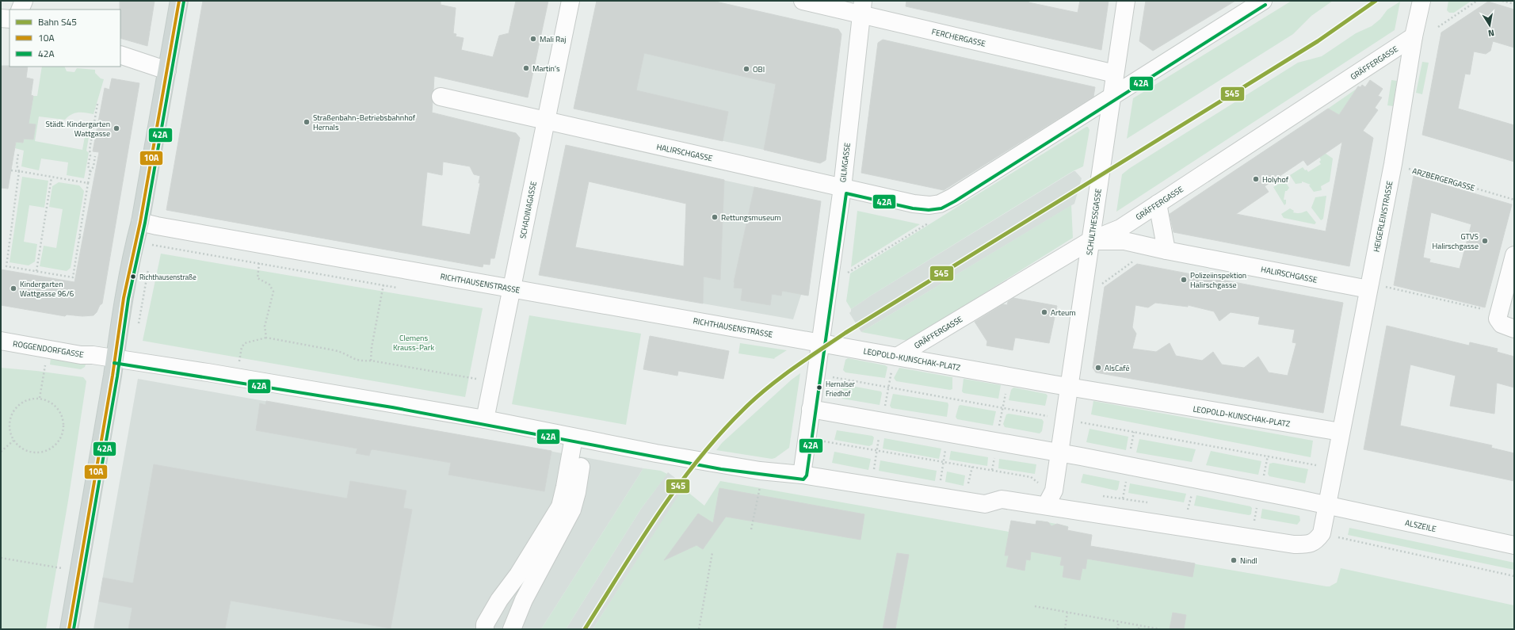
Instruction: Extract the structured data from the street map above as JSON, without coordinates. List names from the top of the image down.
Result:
{
  "streets": {
    "street": [
      "FERCHERGASSE",
      "GRÄFFERGASSE",
      "HALIRSCHGASSE",
      "GILMGASSE",
      "SCHADINAGASSE",
      "HEIGERLEINSTRASSE",
      "SCHULTHESSGASSE",
      "RICHTHAUSENSTRASSE",
      "ROGGENDORFGASSE",
      "LEOPOLD-KUNSCHAK-PLATZ",
      "ALSZEILE"
    ],
    "path": ["ARZBERGERGASSE"]
  },
  "crossings": [
    ["FERCHERGASSE", "GILMGASSE"],
    ["FERCHERGASSE", "SCHULTHESSGASSE"],
    ["GRÄFFERGASSE", "HALIRSCHGASSE"],
    ["GRÄFFERGASSE", "HEIGERLEINSTRASSE"],
    ["GRÄFFERGASSE", "SCHULTHESSGASSE"],
    ["GRÄFFERGASSE", "LEOPOLD-KUNSCHAK-PLATZ"],
    ["HALIRSCHGASSE", "GILMGASSE"],
    ["HALIRSCHGASSE", "SCHADINAGASSE"],
    ["HALIRSCHGASSE", "HEIGERLEINSTRASSE"],
    ["HALIRSCHGASSE", "SCHULTHESSGASSE"],
    ["GILMGASSE", "RICHTHAUSENSTRASSE"],
    ["GILMGASSE", "LEOPOLD-KUNSCHAK-PLATZ"],
    ["ARZBERGERGASSE", "HEIGERLEINSTRASSE"],
    ["SCHADINAGASSE", "RICHTHAUSENSTRASSE"],
    ["HEIGERLEINSTRASSE", "LEOPOLD-KUNSCHAK-PLATZ"],
    ["SCHULTHESSGASSE", "LEOPOLD-KUNSCHAK-PLATZ"],
    ["RICHTHAUSENSTRASSE", "LEOPOLD-KUNSCHAK-PLATZ"]
  ],
  "parks": ["Clemens Krauss-Park"],
  "places": [
    "Mali Raj",
    "Martin‘s",
    "OBI",
    "Straßenbahn-Betriebsbahnhof Hernals",
    "Städt. Kindergarten Wattgasse",
    "Holyhof",
    "Rettungsmuseum",
    "GTVS Halirschgasse",
    "Richthausenstraße",
    "Polizeiinspektion Halirschgasse",
    "Kindergarten Wattgasse 96/6",
    "Arteum",
    "AlsCafé",
    "Hernalser Friedhof",
    "Nindl"
  ],
  "lines": ["rail line S45", "transit line 10A", "transit line 42A"],
  "legend": ["Bahn S45", "10A", "42A"],
  "north": "bottom"
}
